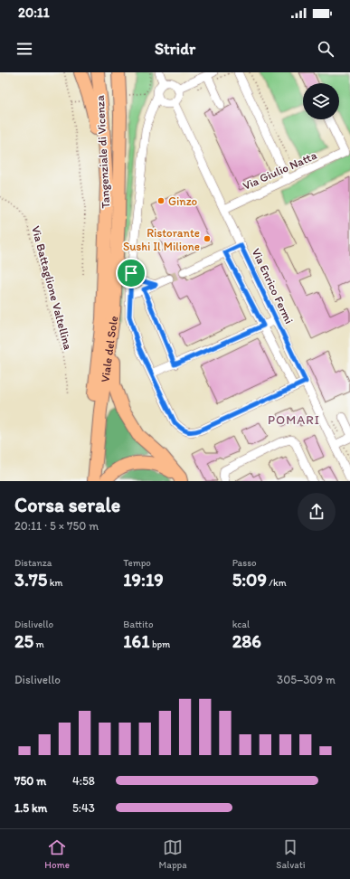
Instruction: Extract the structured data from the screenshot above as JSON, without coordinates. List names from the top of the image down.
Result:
{
  "streets": {
    "highway": ["Tangenziale di Vicenza", "Viale del Sole"],
    "street": ["Via Giulio Natta", "Via Enrico Fermi"],
    "path": ["Via Battaglione Valtellina"]
  },
  "crossings": [
    ["Tangenziale di Vicenza", "Viale del Sole"],
    ["Via Giulio Natta", "Via Enrico Fermi"]
  ],
  "districts": ["POMARI"],
  "places": ["Ginzo", "Ristorante Sushi Il Milione"],
  "page": {
    "status": "20:11",
    "header": "Stridr",
    "heading": ["Corsa serale", "20:11 · 5 × 750 m"],
    "stats": [
      ["Distanza", "3.75 km"],
      ["Tempo", "19:19"],
      ["Passo", "5:09 /km"],
      ["Dislivello", "25 m"],
      ["Battito", "161 bpm"],
      ["kcal", "286"]
    ],
    "chart": ["Dislivello", "305–309 m"],
    "list": [
      {
        "name": "750 m",
        "note": "4:58"
      },
      {
        "name": "1.5 km",
        "note": "5:43"
      }
    ],
    "tabs": ["Home", "Mappa", "Salvati"]
  }
}
